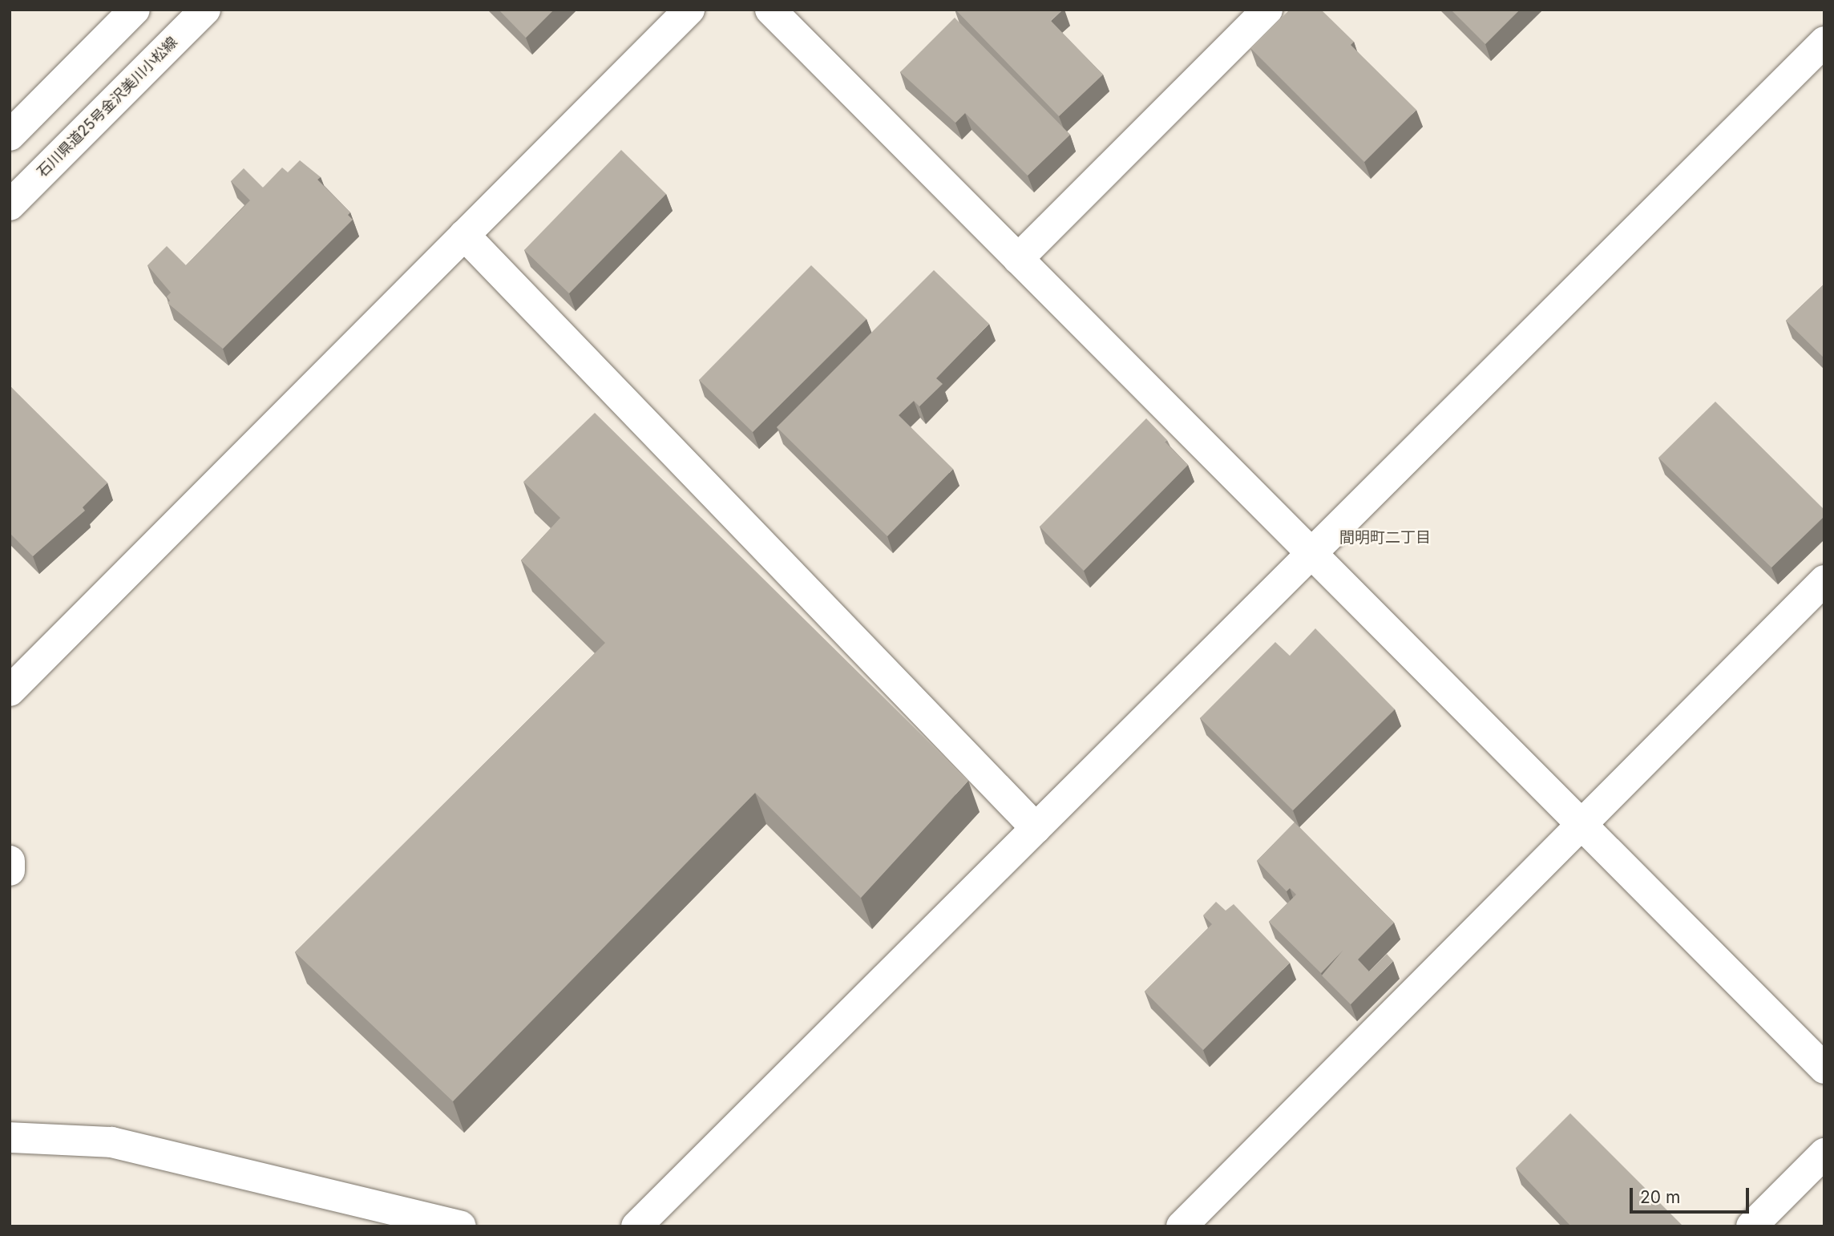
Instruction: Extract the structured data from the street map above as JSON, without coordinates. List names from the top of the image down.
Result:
{
  "streets": {
    "street": ["石川県道25号金沢美川小松線"]
  },
  "districts": ["間明町二丁目"],
  "scale_bar": "20 m"
}
